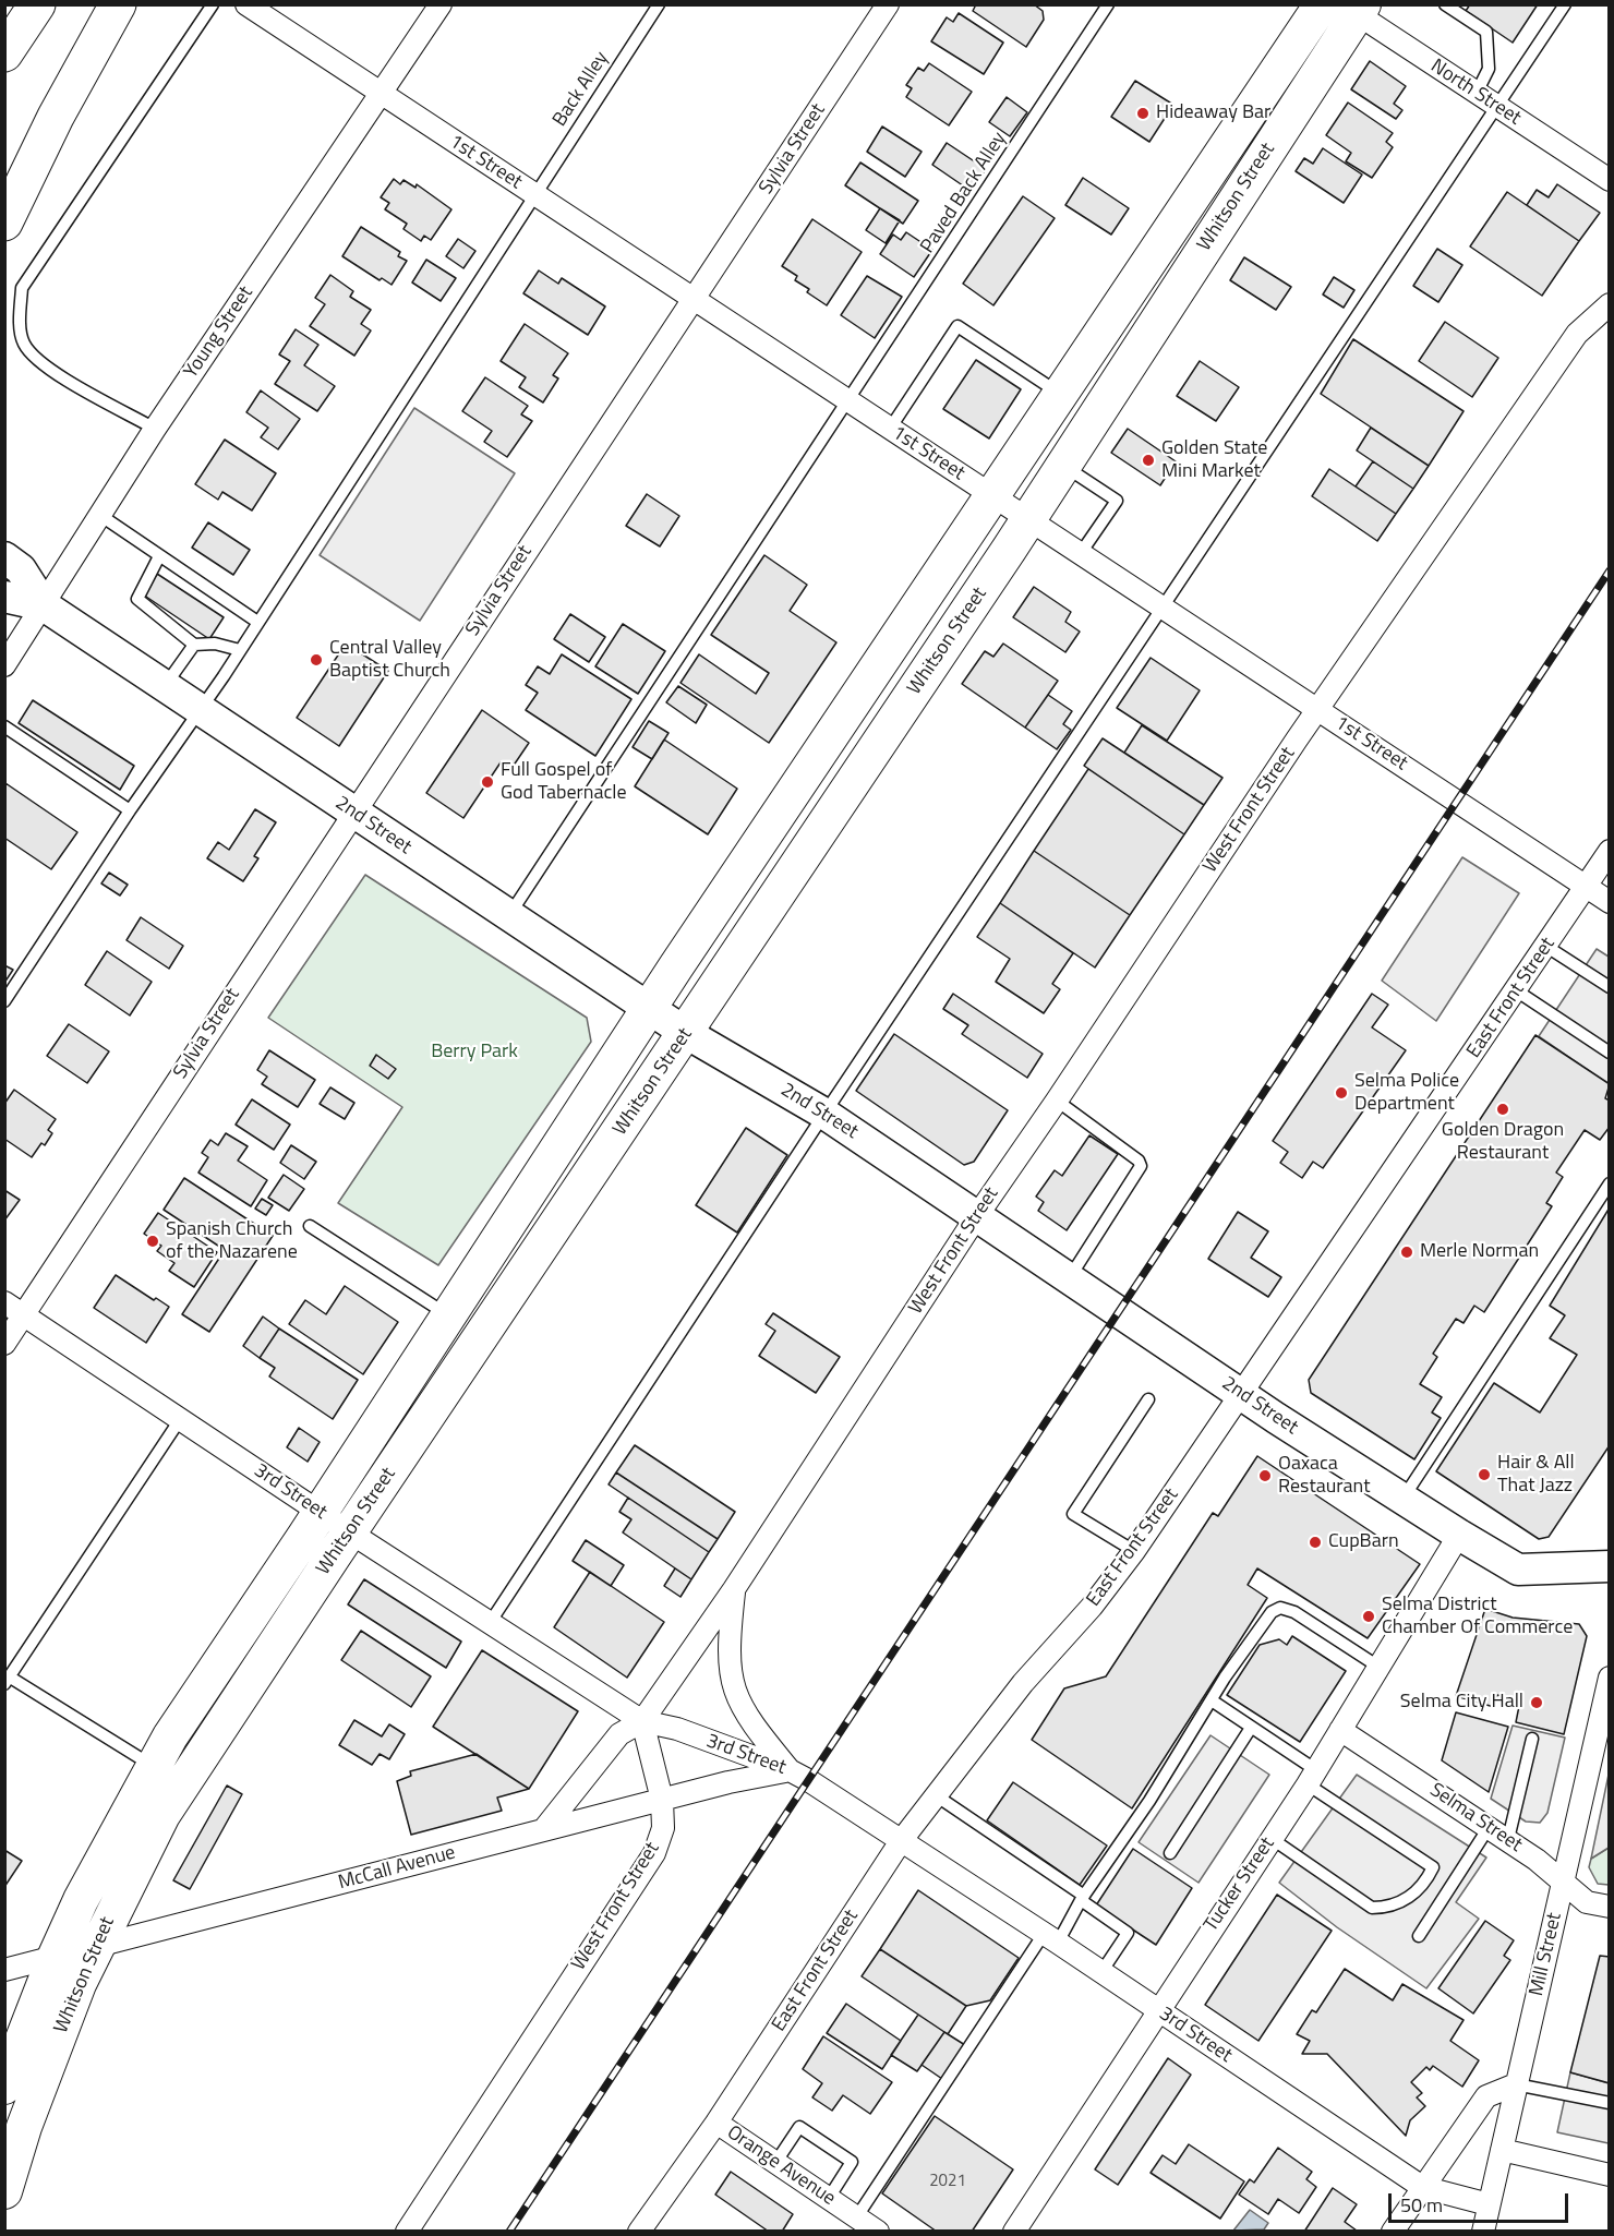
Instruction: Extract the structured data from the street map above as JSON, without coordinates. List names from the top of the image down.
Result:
{
  "streets": {
    "main road": ["Whitson Street", "2nd Street"],
    "street": [
      "North Street",
      "Sylvia Street",
      "1st Street",
      "Young Street",
      "West Front Street",
      "East Front Street",
      "3rd Street",
      "Selma Street",
      "McCall Avenue",
      "Tucker Street",
      "Mill Street",
      "Orange Avenue"
    ],
    "lane": ["Back Alley", "Paved Back Alley"]
  },
  "crossings": [
    ["Back Alley", "1st Street"],
    ["Back Alley", "2nd Street"],
    ["North Street", "Whitson Street"],
    ["Sylvia Street", "1st Street"],
    ["Sylvia Street", "2nd Street"],
    ["Sylvia Street", "3rd Street"],
    ["1st Street", "Paved Back Alley"],
    ["1st Street", "Whitson Street"],
    ["1st Street", "Young Street"],
    ["1st Street", "West Front Street"],
    ["1st Street", "East Front Street"],
    ["Paved Back Alley", "2nd Street"],
    ["Whitson Street", "2nd Street"],
    ["Whitson Street", "3rd Street"],
    ["Whitson Street", "McCall Avenue"],
    ["Young Street", "2nd Street"],
    ["West Front Street", "2nd Street"],
    ["West Front Street", "3rd Street"],
    ["West Front Street", "McCall Avenue"],
    ["2nd Street", "East Front Street"],
    ["2nd Street", "Tucker Street"],
    ["East Front Street", "3rd Street"],
    ["East Front Street", "Orange Avenue"],
    ["3rd Street", "McCall Avenue"],
    ["3rd Street", "Tucker Street"],
    ["3rd Street", "Mill Street"],
    ["Selma Street", "Tucker Street"],
    ["Selma Street", "Mill Street"]
  ],
  "parks": ["Berry Park"],
  "places": [
    "Hideaway Bar",
    "Golden State Mini Market",
    "Central Valley Baptist Church",
    "Full Gospel of God Tabernacle",
    "Selma Police Department",
    "Golden Dragon Restaurant",
    "Spanish Church of the Nazarene",
    "Merle Norman",
    "Hair & All That Jazz",
    "Oaxaca Restaurant",
    "CupBarn",
    "Selma District Chamber Of Commerce",
    "Selma City Hall"
  ],
  "house_numbers": ["2021"],
  "scale_bar": "50 m"
}
